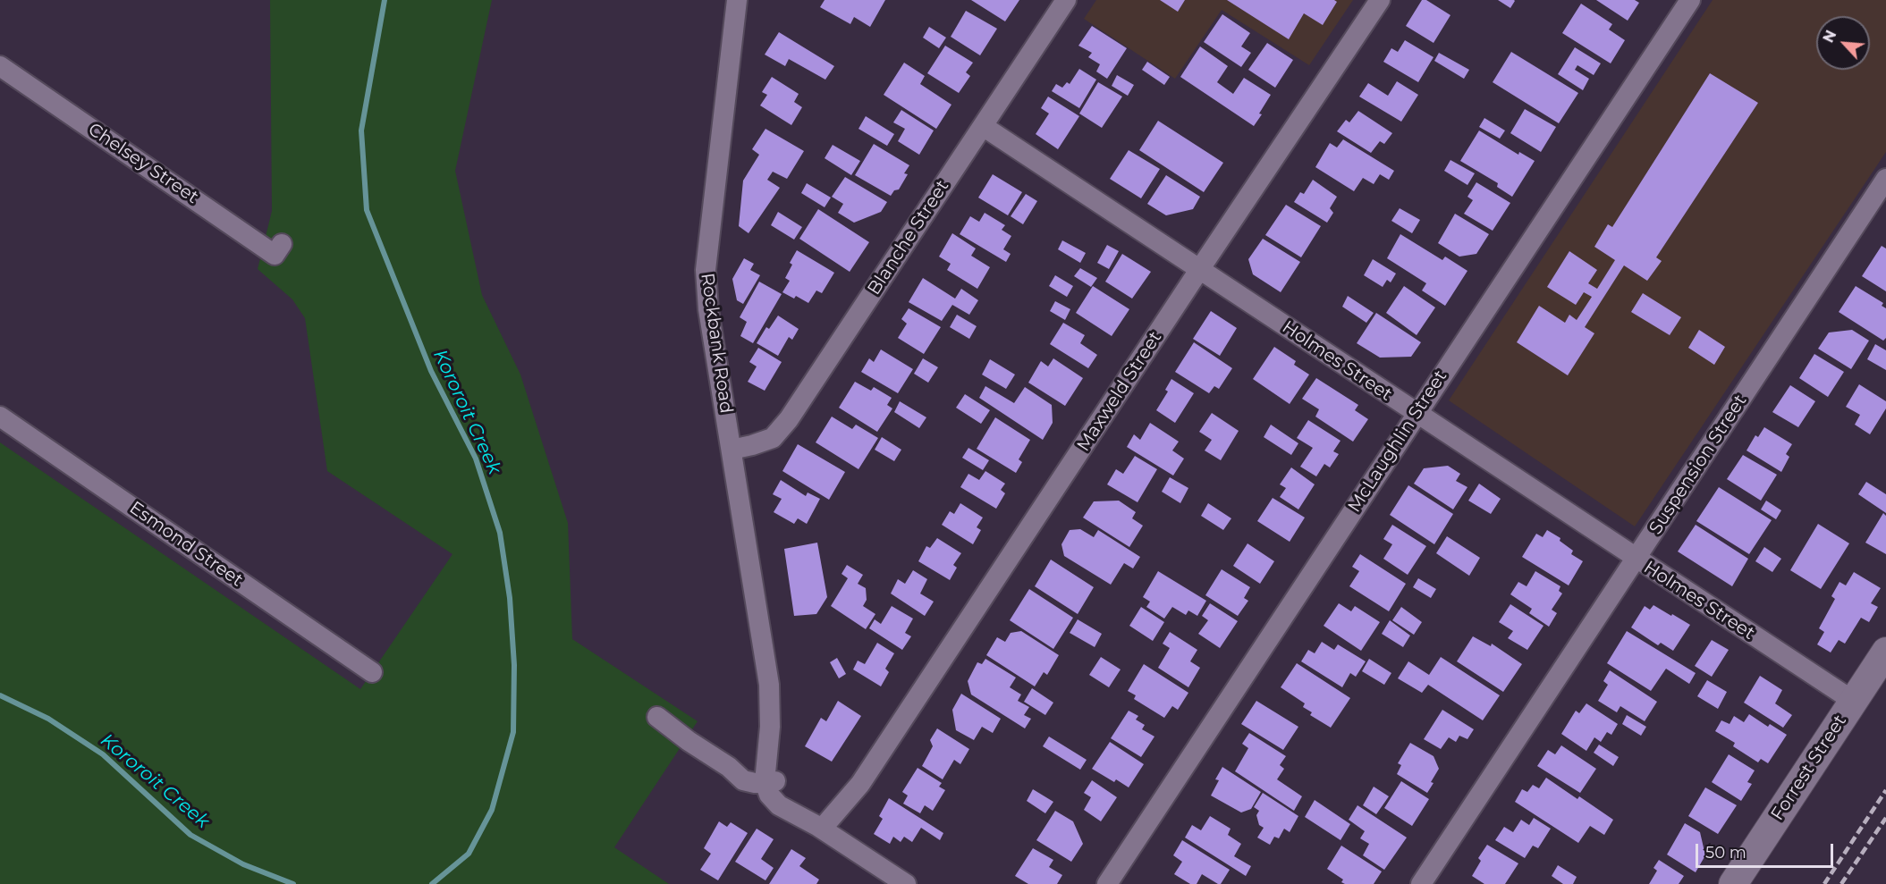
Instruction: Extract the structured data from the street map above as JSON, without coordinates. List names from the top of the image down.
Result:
{
  "streets": {
    "street": [
      "Chelsey Street",
      "Blanche Street",
      "Rockbank Road",
      "Holmes Street",
      "Maxweld Street",
      "McLaughlin Street",
      "Suspension Street",
      "Esmond Street",
      "Forrest Street"
    ]
  },
  "crossings": [
    ["Blanche Street", "Rockbank Road"],
    ["Blanche Street", "Holmes Street"],
    ["Holmes Street", "Maxweld Street"],
    ["Holmes Street", "McLaughlin Street"],
    ["Holmes Street", "Suspension Street"],
    ["Holmes Street", "Forrest Street"]
  ],
  "water": ["Kororoit Creek"],
  "scale_bar": "50 m",
  "north": "top left"
}
